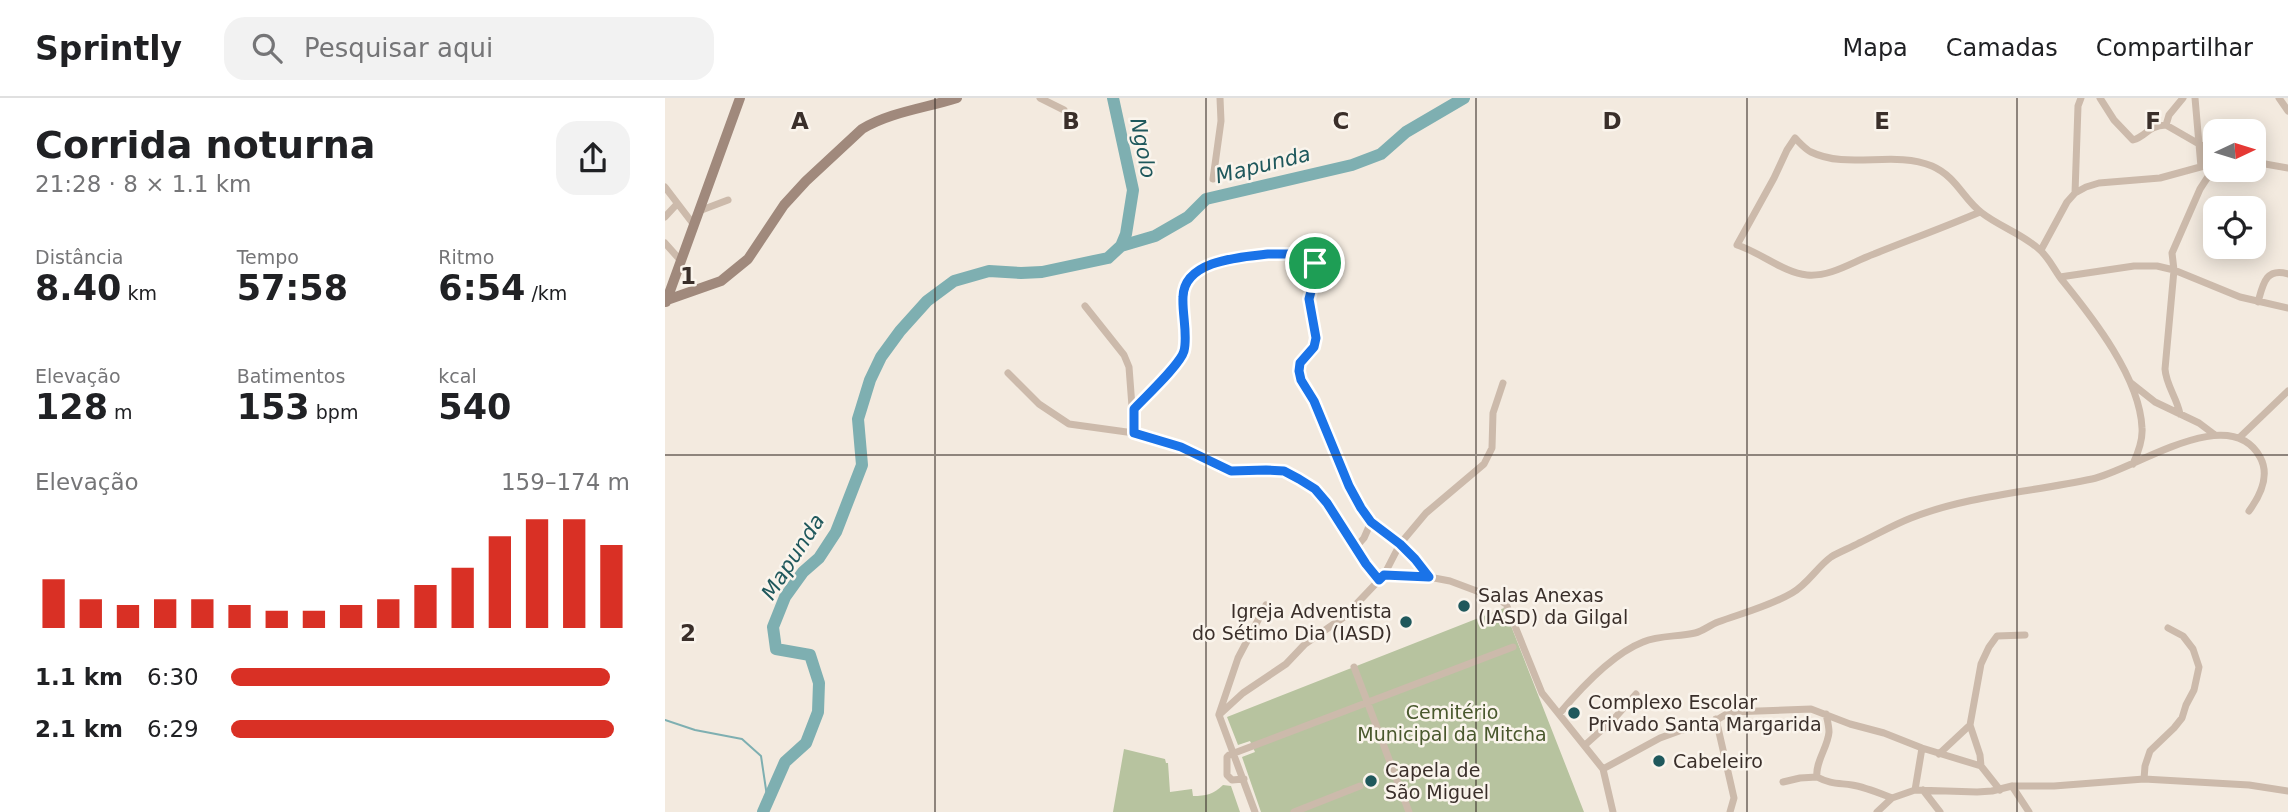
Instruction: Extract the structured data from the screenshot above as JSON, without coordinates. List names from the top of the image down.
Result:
{
  "water": ["Ngolo", "Mapunda"],
  "parks": ["Cemitério Municipal da Mitcha"],
  "places": [
    "Salas Anexas (IASD) da Gilgal",
    "Igreja Adventista do Sétimo Dia (IASD)",
    "Complexo Escolar Privado Santa Margarida",
    "Cabeleiro",
    "Capela de São Miguel"
  ],
  "north": "right",
  "page": {
    "header": "Sprintly",
    "search": "Pesquisar aqui",
    "nav": ["Mapa", "Camadas", "Compartilhar"],
    "heading": ["Corrida noturna", "21:28 · 8 × 1.1 km"],
    "stats": [
      ["Distância", "8.40 km"],
      ["Tempo", "57:58"],
      ["Ritmo", "6:54 /km"],
      ["Elevação", "128 m"],
      ["Batimentos", "153 bpm"],
      ["kcal", "540"]
    ],
    "chart": ["Elevação", "159–174 m"],
    "list": [
      {
        "name": "1.1 km",
        "note": "6:30"
      },
      {
        "name": "2.1 km",
        "note": "6:29"
      }
    ]
  },
  "grid": {
    "columns": [
      "A",
      "B",
      "C",
      "D",
      "E",
      "F"
    ],
    "rows": ["1", "2"]
  }
}
